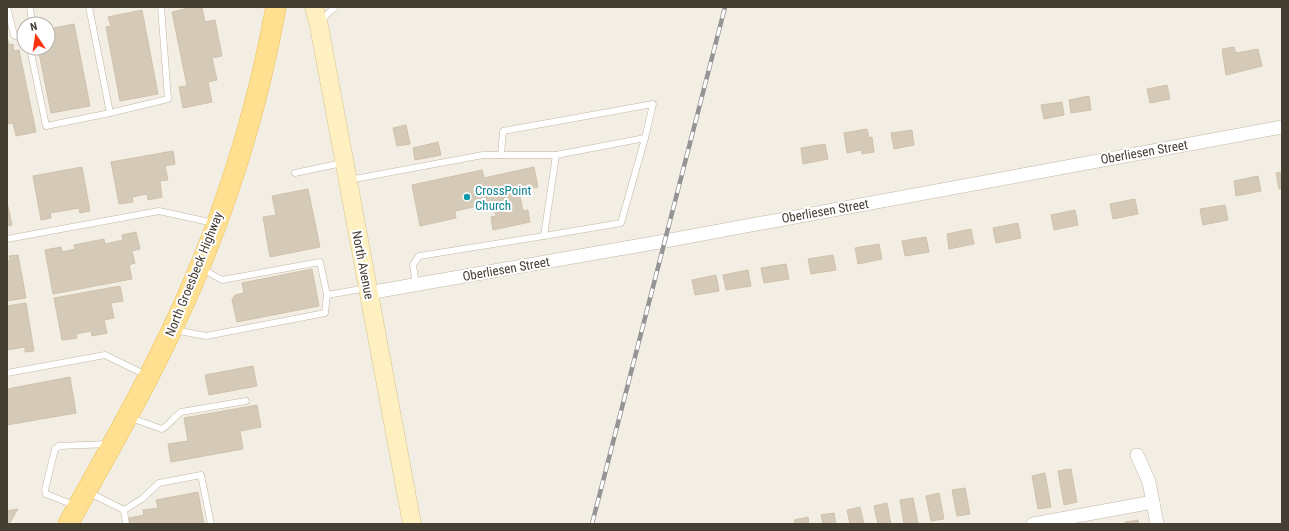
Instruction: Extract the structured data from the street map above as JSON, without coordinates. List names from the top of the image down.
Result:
{
  "streets": {
    "main road": ["North Avenue", "North Groesbeck Highway"],
    "street": ["Oberliesen Street"]
  },
  "crossings": [
    ["Oberliesen Street", "North Avenue"]
  ],
  "places": ["CrossPoint Church"],
  "north": "top"
}
